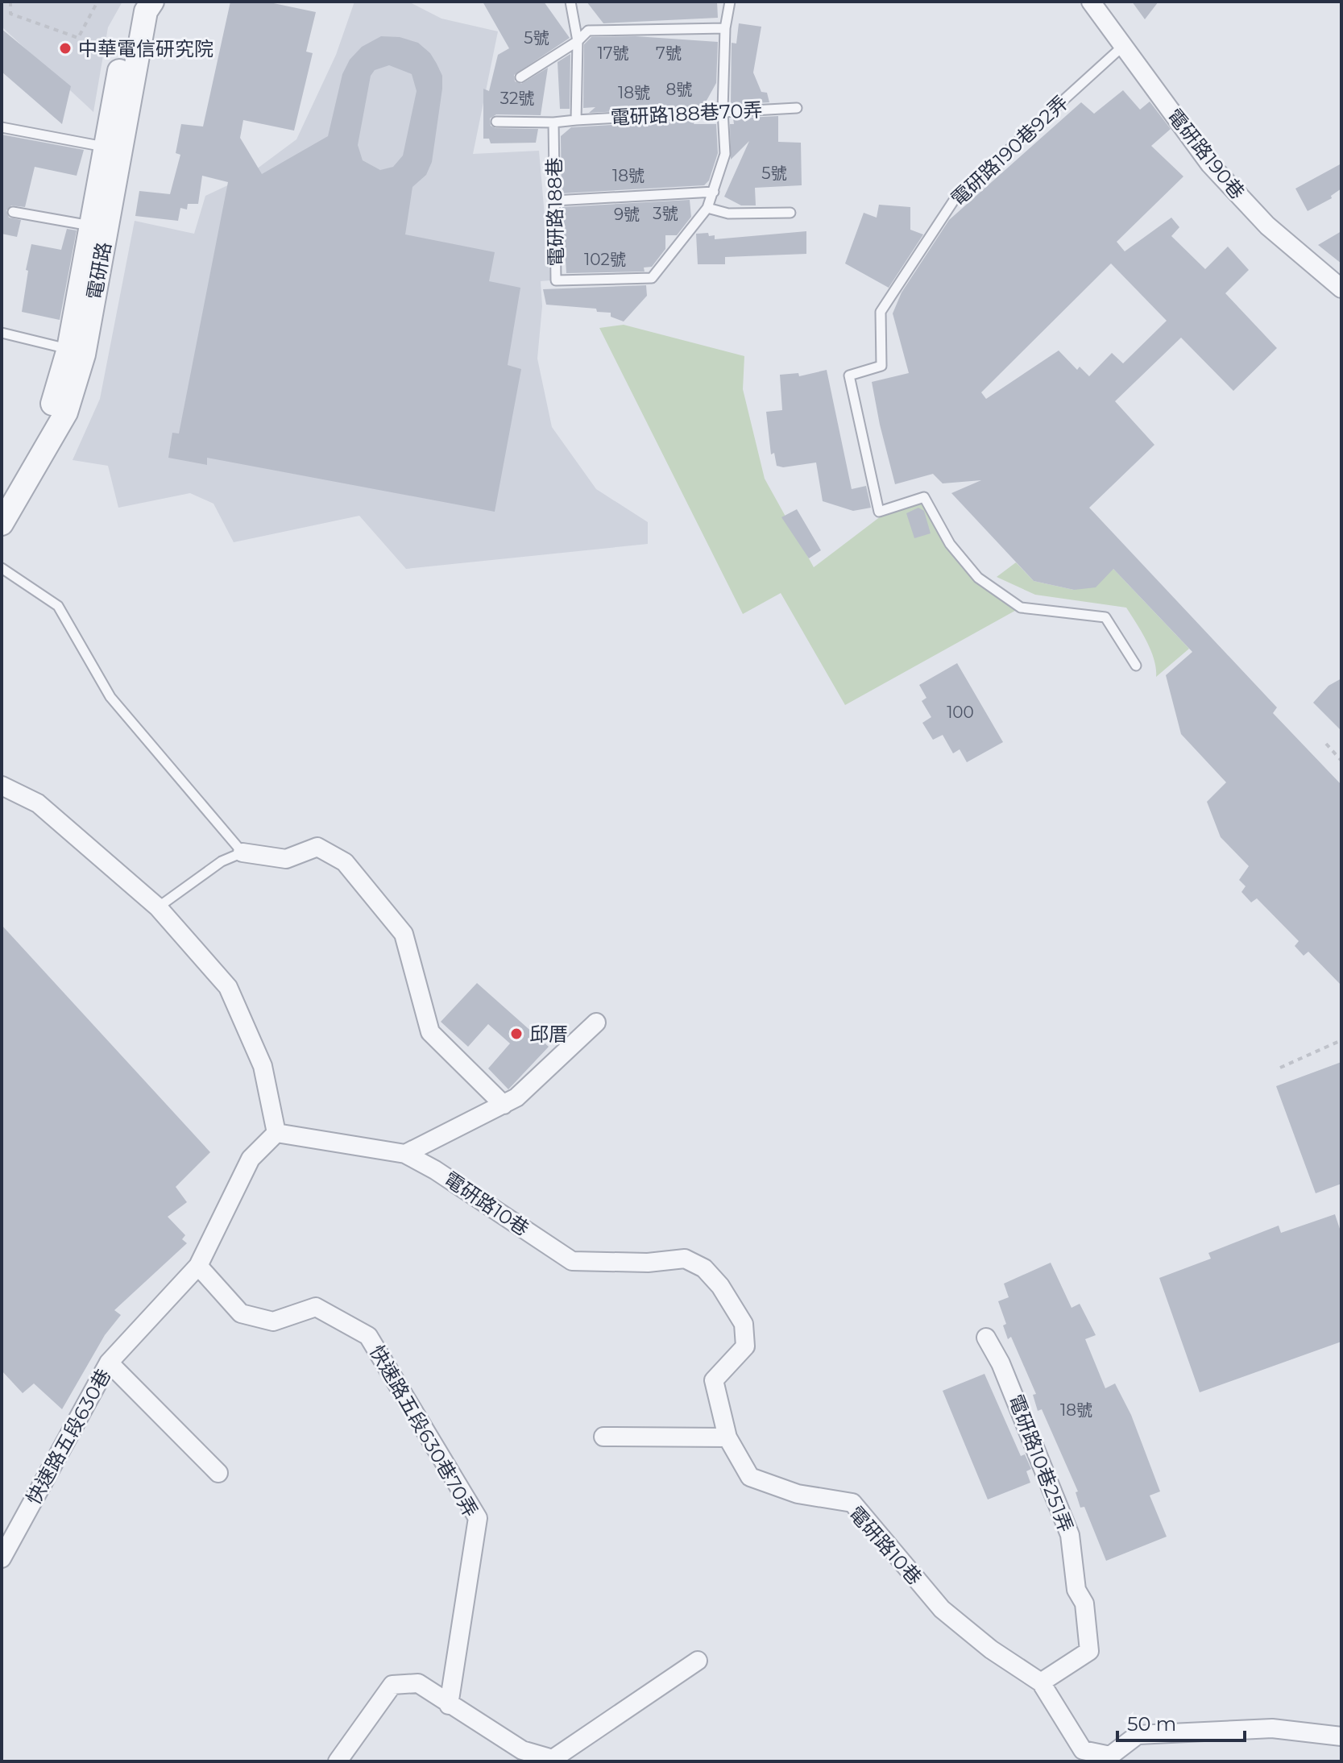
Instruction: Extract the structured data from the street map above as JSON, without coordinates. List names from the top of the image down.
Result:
{
  "streets": {
    "street": [
      "電研路190巷",
      "電研路",
      "電研路10巷",
      "快速路五段630巷70弄",
      "快速路五段630巷",
      "電研路10巷251弄"
    ],
    "lane": ["電研路188巷70弄", "電研路190巷92弄", "電研路188巷"]
  },
  "crossings": [
    ["電研路188巷70弄", "電研路188巷"],
    ["電研路190巷92弄", "電研路190巷"],
    ["電研路10巷", "快速路五段630巷"],
    ["電研路10巷", "電研路10巷251弄"],
    ["快速路五段630巷70弄", "快速路五段630巷"]
  ],
  "places": ["中華電信研究院", "邱厝"],
  "house_numbers": [
    "5號",
    "17號",
    "7號",
    "8號",
    "18號",
    "32號",
    "5號",
    "18號",
    "3號",
    "9號",
    "102號",
    "100",
    "18號"
  ],
  "scale_bar": "50 m"
}
